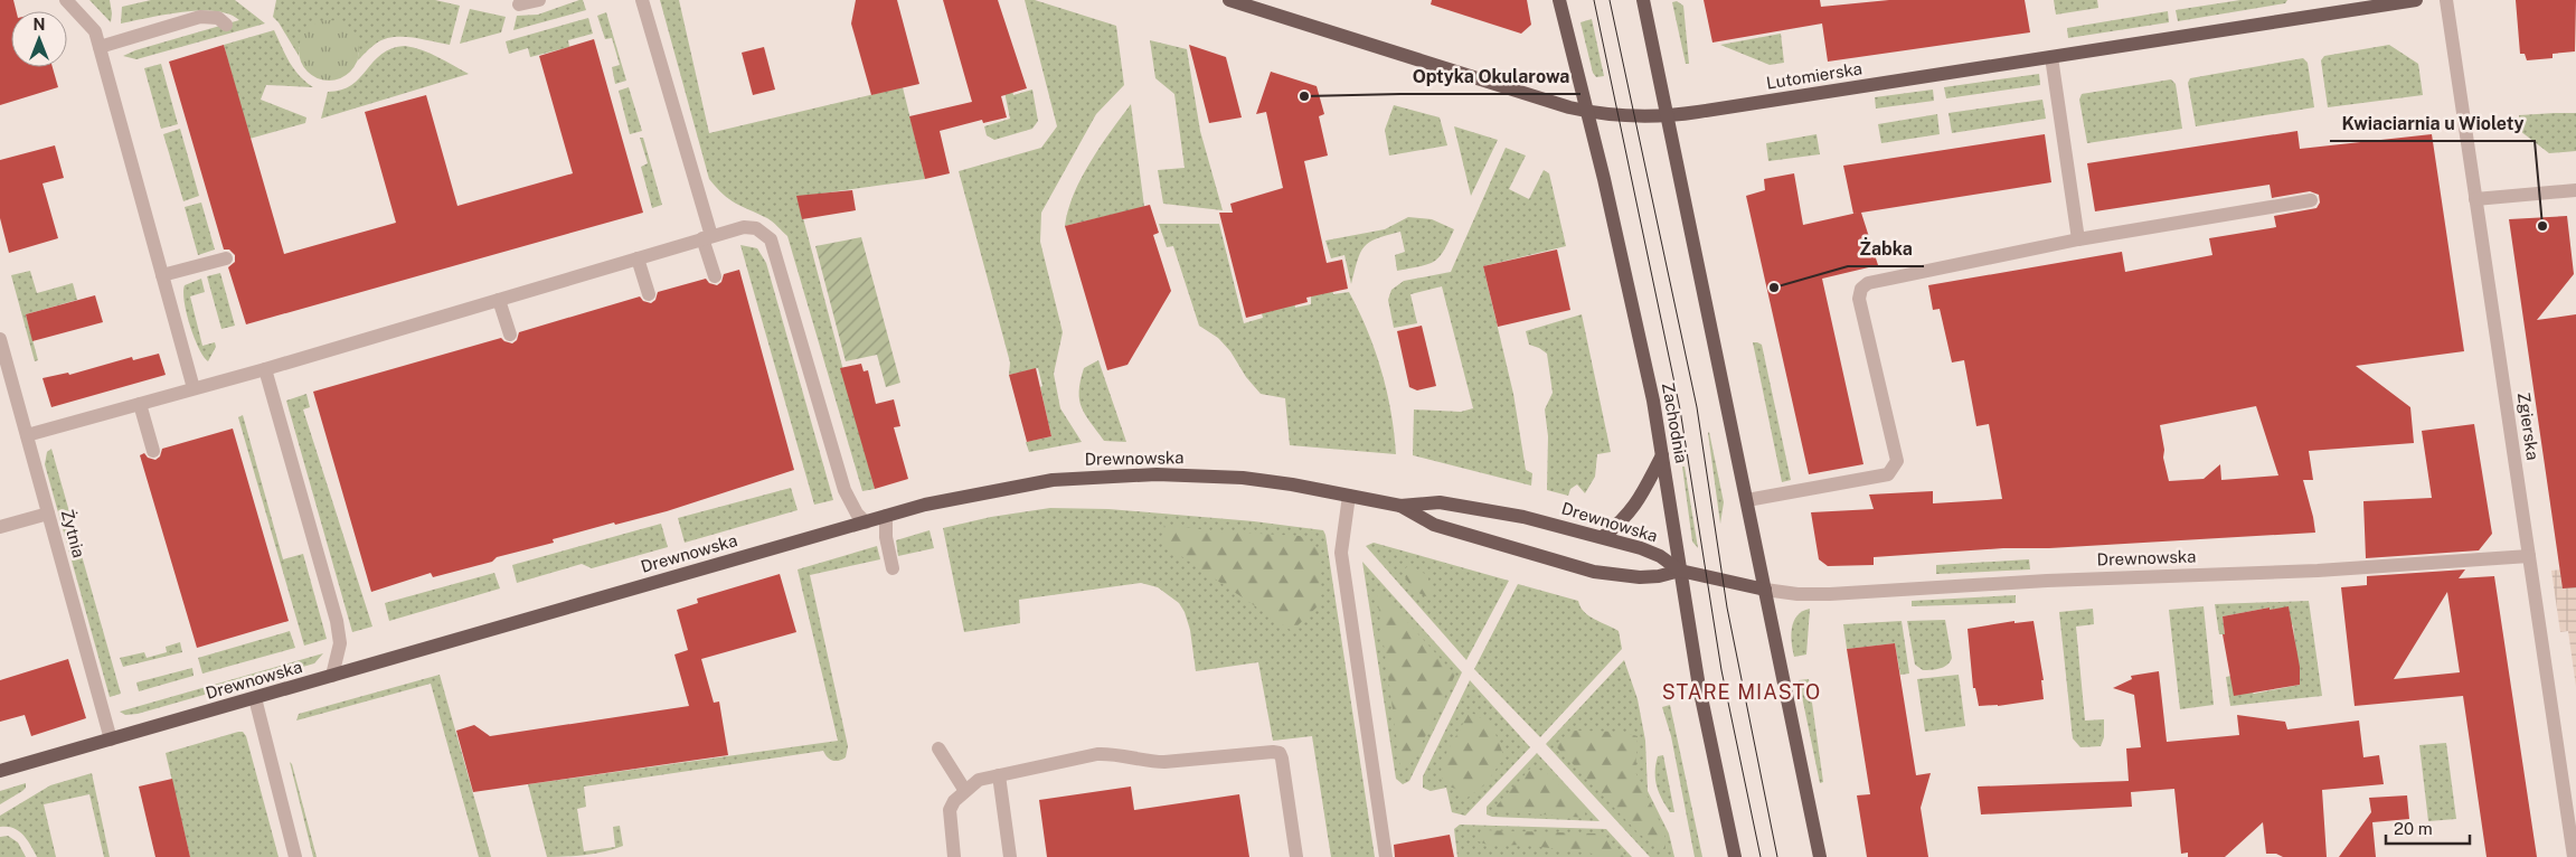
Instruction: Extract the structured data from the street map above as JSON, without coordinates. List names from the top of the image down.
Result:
{
  "streets": {
    "main road": ["Lutomierska", "Zachodnia", "Drewnowska"],
    "street": ["Zgierska", "Żytnia"]
  },
  "crossings": [
    ["Lutomierska", "Zachodnia"],
    ["Zachodnia", "Drewnowska"],
    ["Zgierska", "Drewnowska"],
    ["Drewnowska", "Żytnia"]
  ],
  "districts": ["STARE MIASTO"],
  "places": ["Optyka Okularowa", "Kwiaciarnia u Wiolety", "Żabka"],
  "scale_bar": "20 m",
  "north": "top"
}
